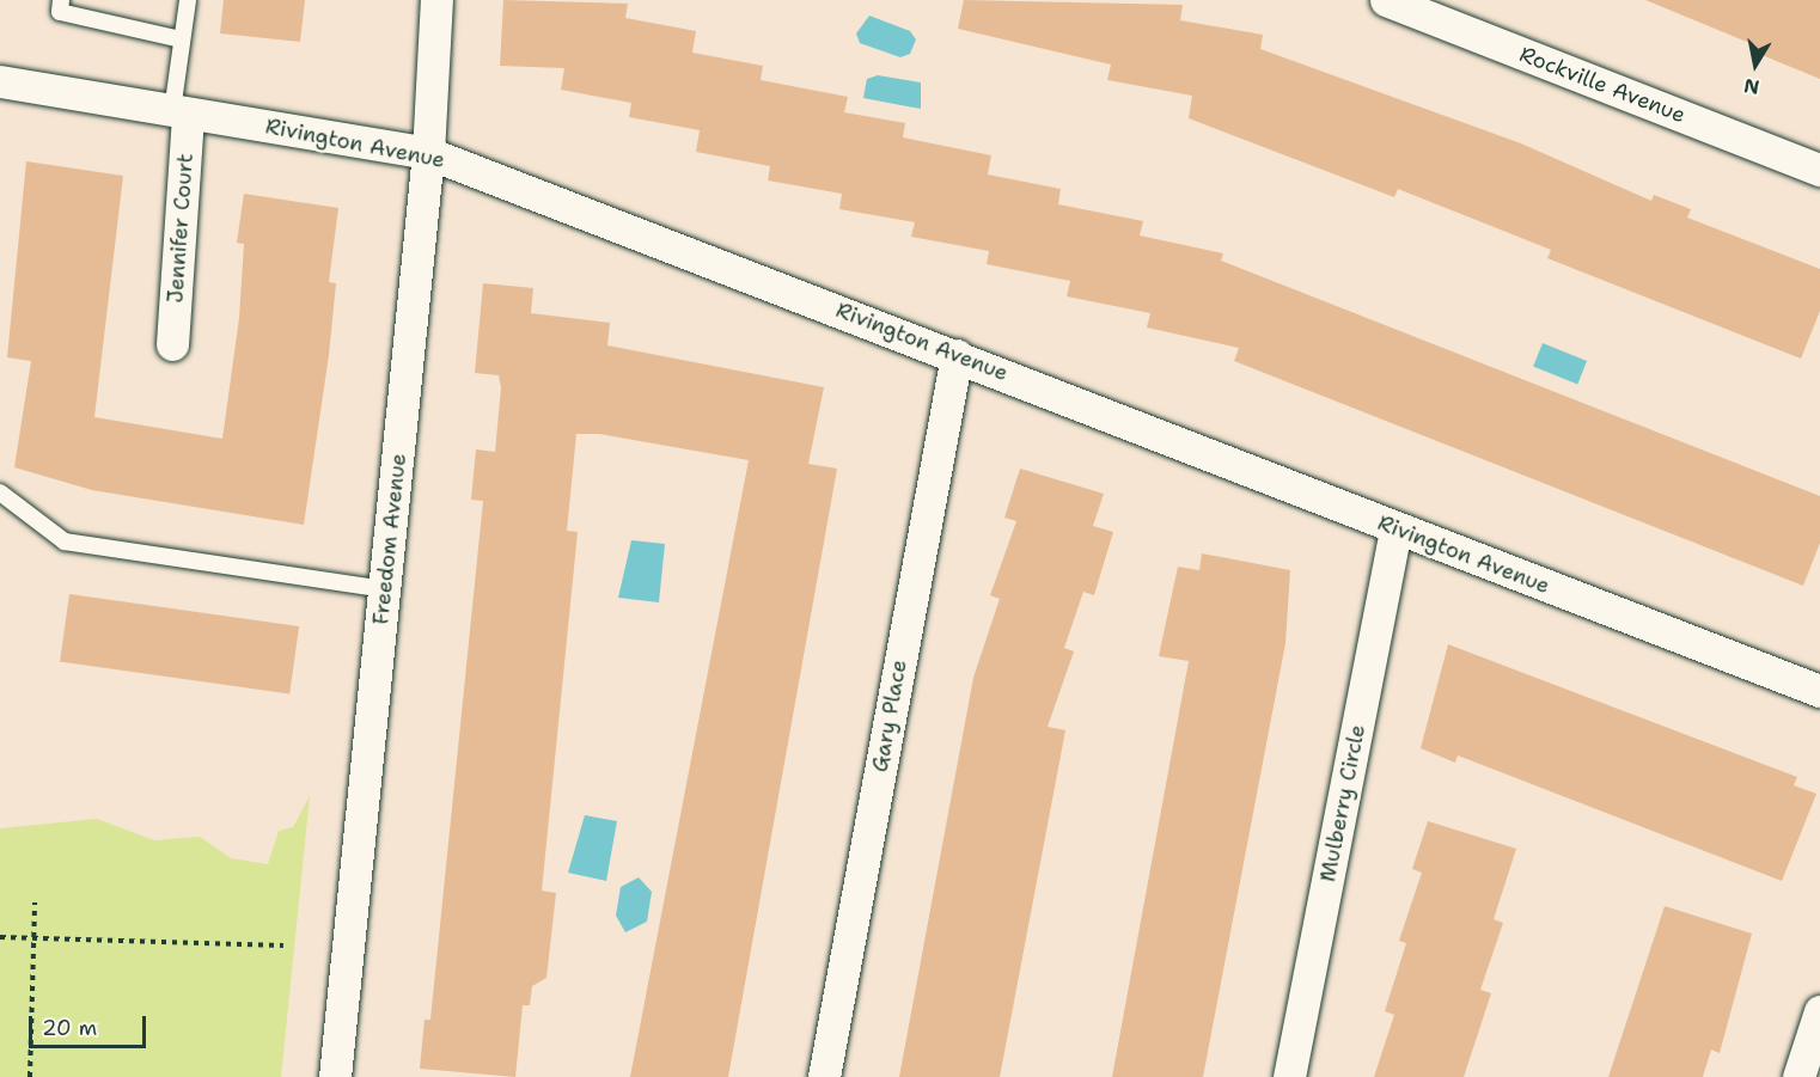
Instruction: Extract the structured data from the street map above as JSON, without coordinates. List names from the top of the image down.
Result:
{
  "streets": {
    "street": [
      "Rockville Avenue",
      "Rivington Avenue",
      "Jennifer Court",
      "Freedom Avenue",
      "Gary Place",
      "Mulberry Circle"
    ]
  },
  "crossings": [
    ["Rivington Avenue", "Jennifer Court"],
    ["Rivington Avenue", "Freedom Avenue"],
    ["Rivington Avenue", "Gary Place"],
    ["Rivington Avenue", "Mulberry Circle"]
  ],
  "scale_bar": "20 m",
  "north": "bottom"
}
